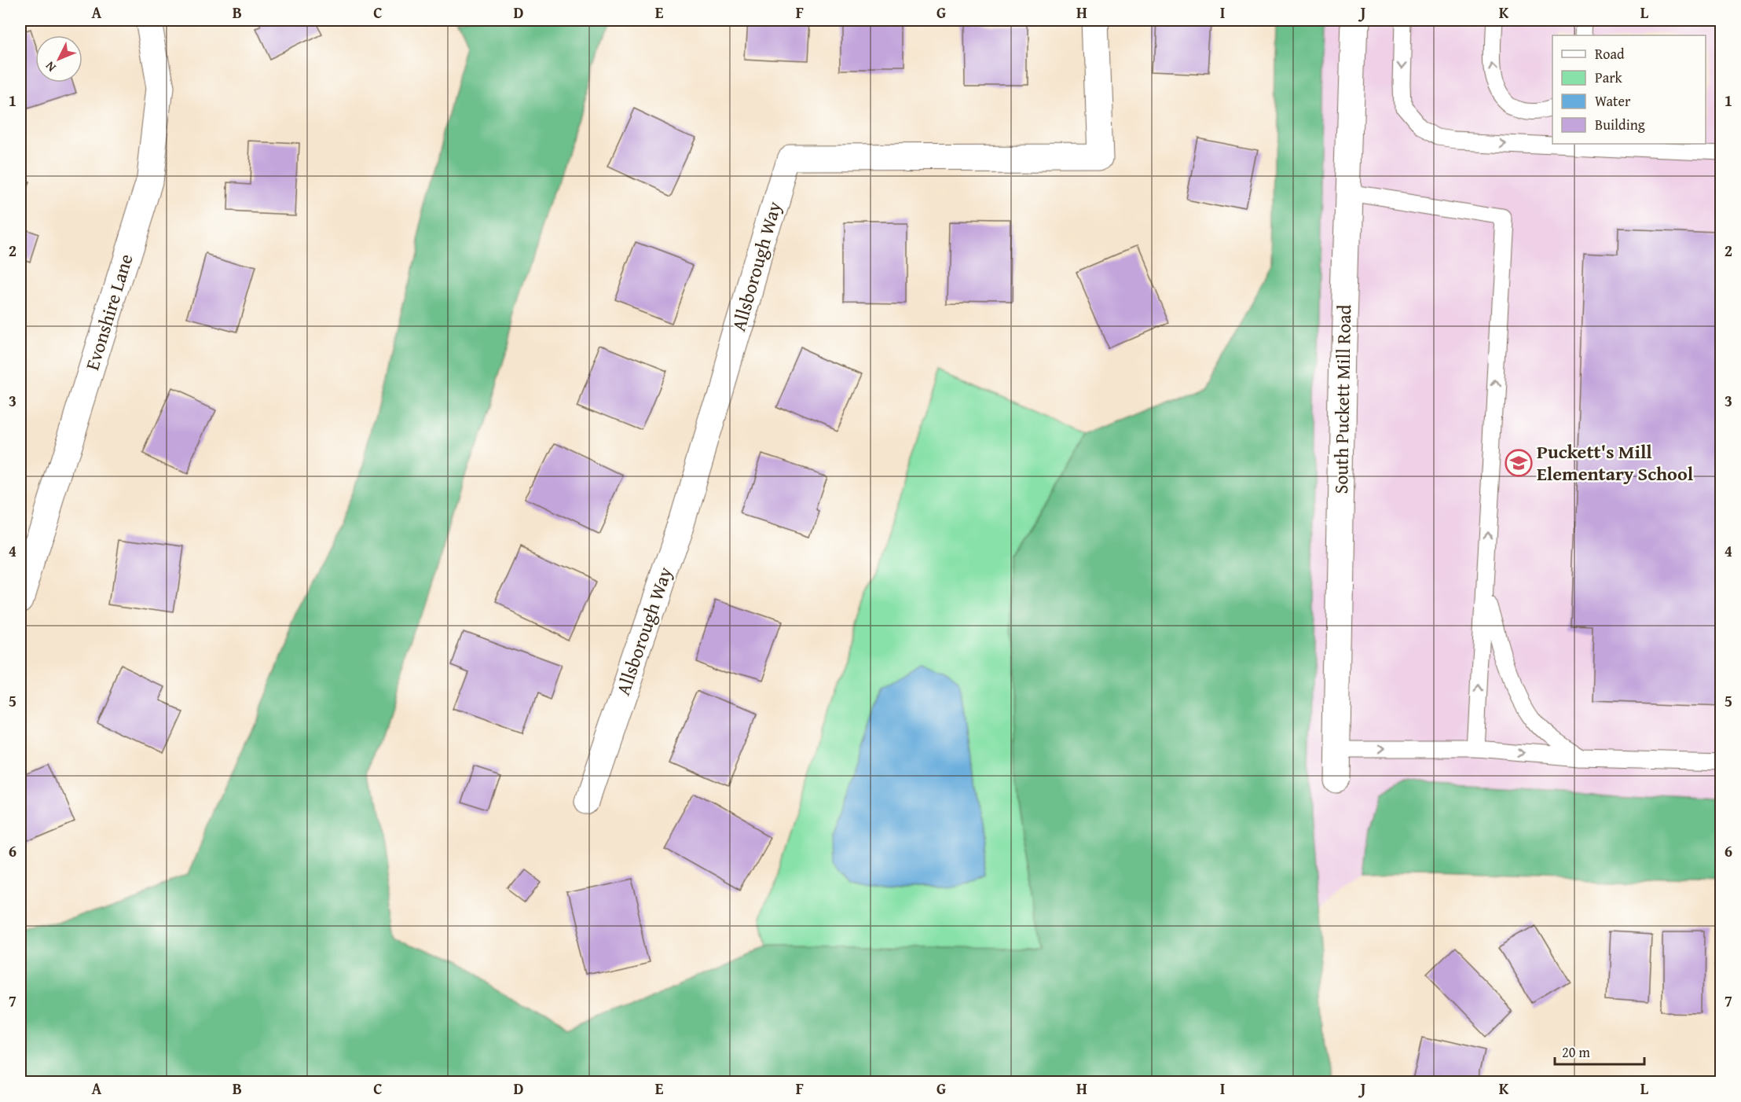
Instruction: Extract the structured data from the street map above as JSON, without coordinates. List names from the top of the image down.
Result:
{
  "streets": {
    "street": ["Allsborough Way", "Evonshire Lane", "South Puckett Mill Road"]
  },
  "places": {
    "school or university": ["Puckett's Mill Elementary School"]
  },
  "legend": [
    "Road",
    "Park",
    "Water",
    "Building"
  ],
  "scale_bar": "20 m",
  "north": "bottom left",
  "grid": {
    "columns": [
      "A",
      "B",
      "C",
      "D",
      "E",
      "F",
      "G",
      "H",
      "I",
      "J",
      "K",
      "L"
    ],
    "rows": [
      "1",
      "2",
      "3",
      "4",
      "5",
      "6",
      "7"
    ]
  }
}
